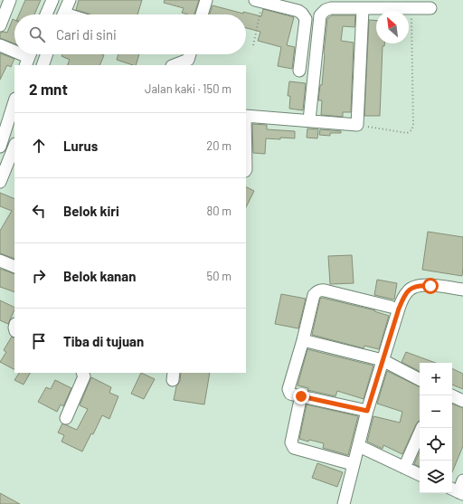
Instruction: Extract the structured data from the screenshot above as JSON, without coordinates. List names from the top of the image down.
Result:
{
  "north": "top left",
  "page": {
    "search": "Cari di sini",
    "heading": ["2 mnt", "Jalan kaki · 150 m"],
    "list": [
      ["Lurus", "20 m"],
      ["Belok kiri", "80 m"],
      ["Belok kanan", "50 m"],
      "Tiba di tujuan"
    ],
    "map_buttons": ["+", "−"]
  }
}
